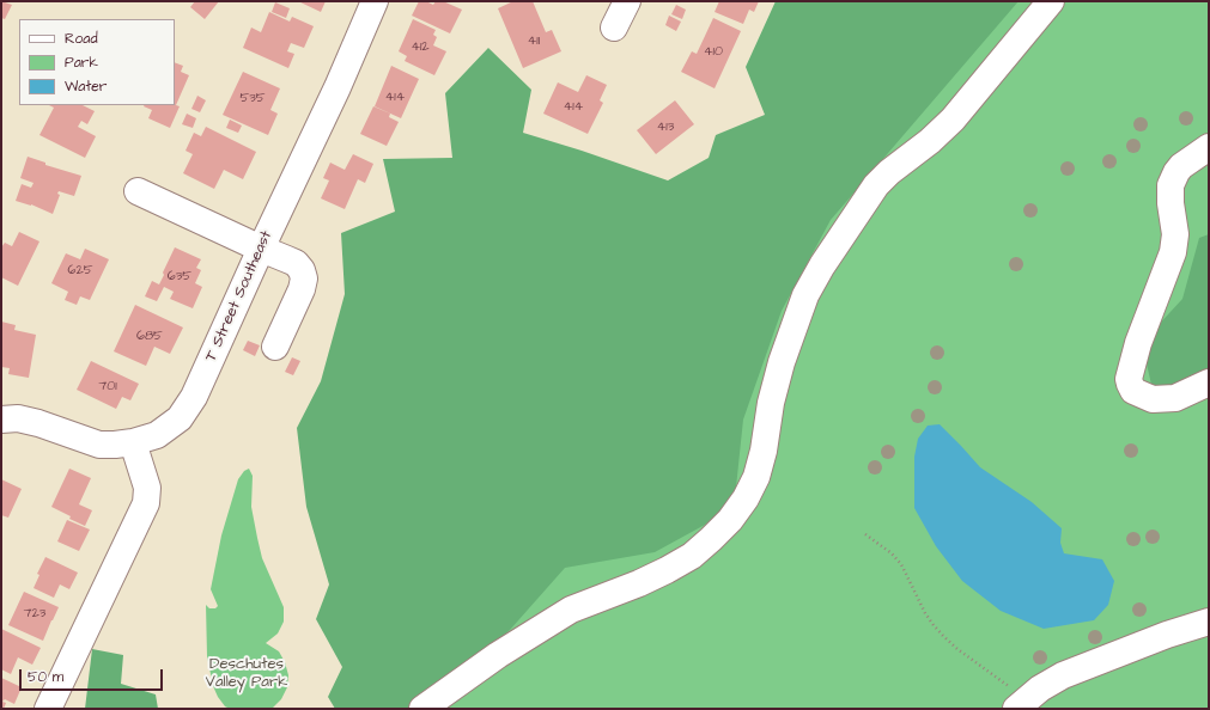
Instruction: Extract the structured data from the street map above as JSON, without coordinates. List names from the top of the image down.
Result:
{
  "streets": {
    "street": ["T Street Southeast"]
  },
  "parks": ["Deschutes Valley Park"],
  "house_numbers": [
    "411",
    "412",
    "410",
    "414",
    "535",
    "414",
    "413",
    "625",
    "635",
    "685",
    "701",
    "723"
  ],
  "legend": ["Road", "Park", "Water"],
  "scale_bar": "50 m"
}
